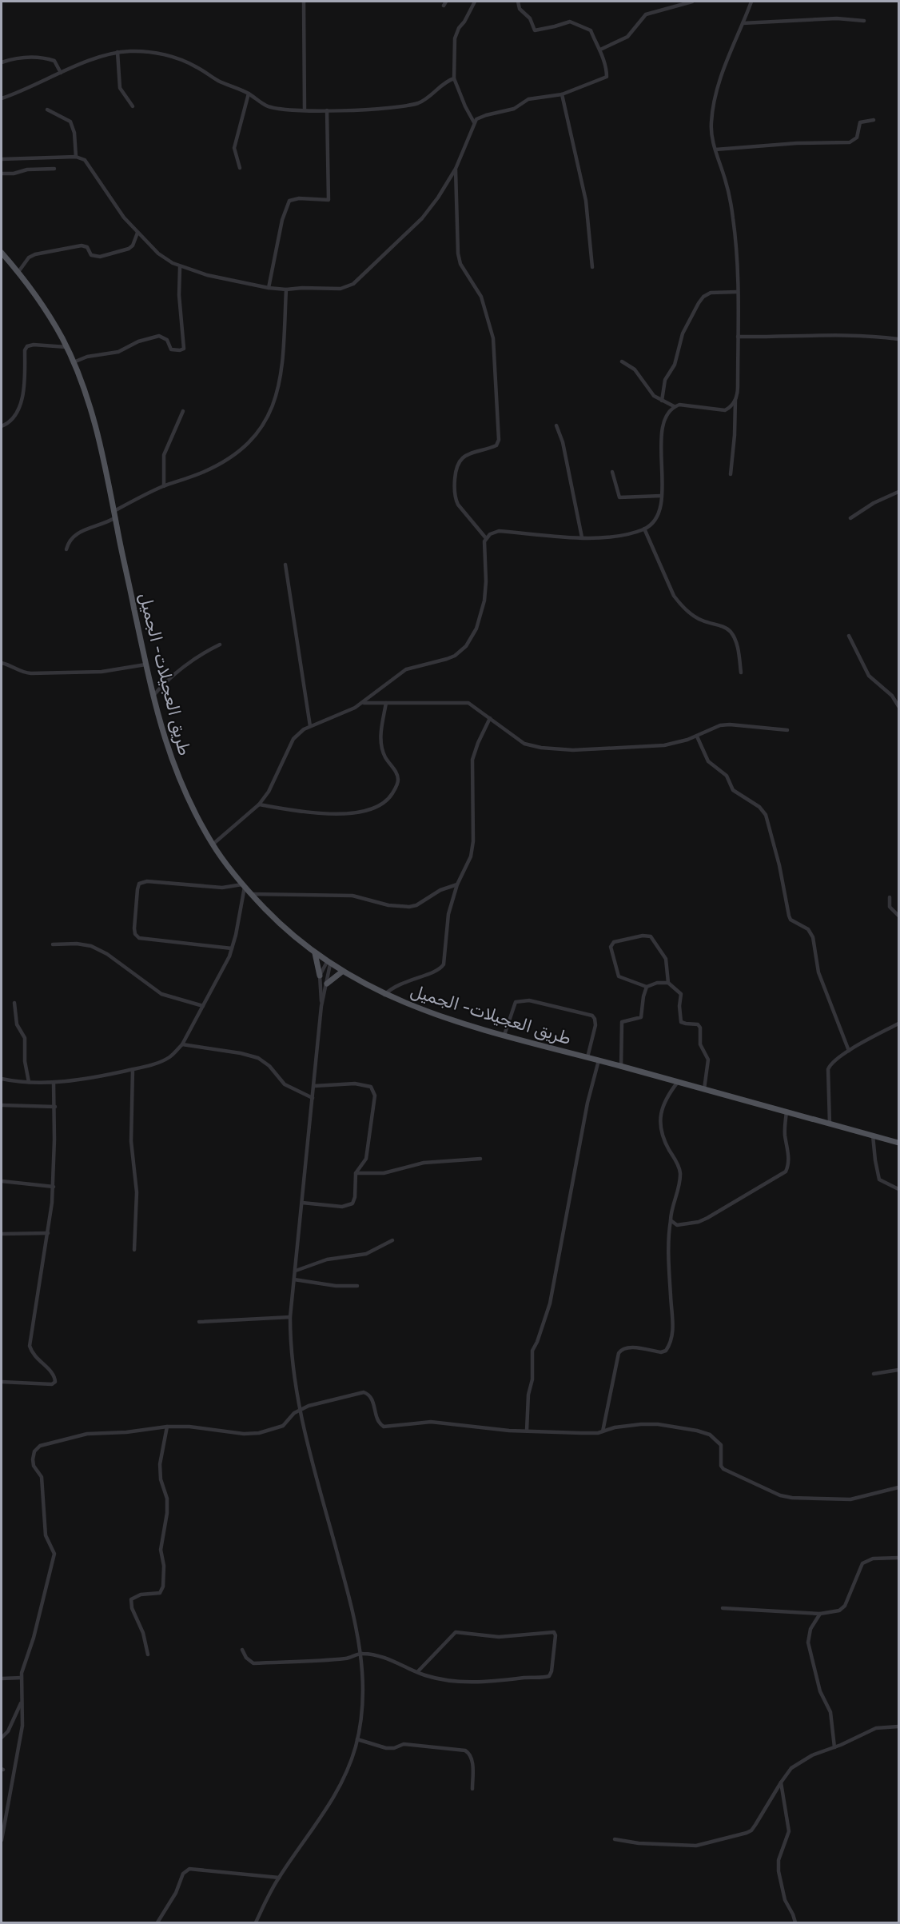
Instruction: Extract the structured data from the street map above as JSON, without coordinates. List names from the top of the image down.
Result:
{
  "streets": {
    "main road": ["طريق العجيلات- الجميل"]
  }
}
